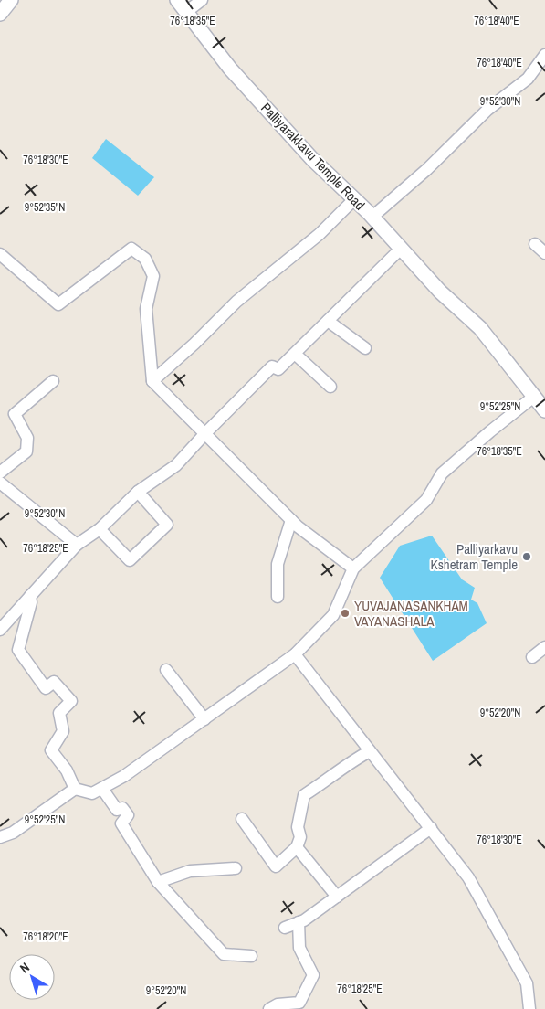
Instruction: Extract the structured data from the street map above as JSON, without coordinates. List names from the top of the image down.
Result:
{
  "streets": {
    "street": ["Palliyarakkavu Temple Road"]
  },
  "places": ["Palliyarkavu Kshetram Temple", "YUVAJANASANKHAM VAYANASHALA"],
  "north": "top left",
  "coordinates": [
    "76°18'35\"E",
    "76°18'40\"E",
    "9°52'30\"N",
    "76°18'30\"E",
    "9°52'35\"N",
    "9°52'25\"N",
    "76°18'25\"E",
    "9°52'20\"N",
    "76°18'20\"E"
  ]
}
